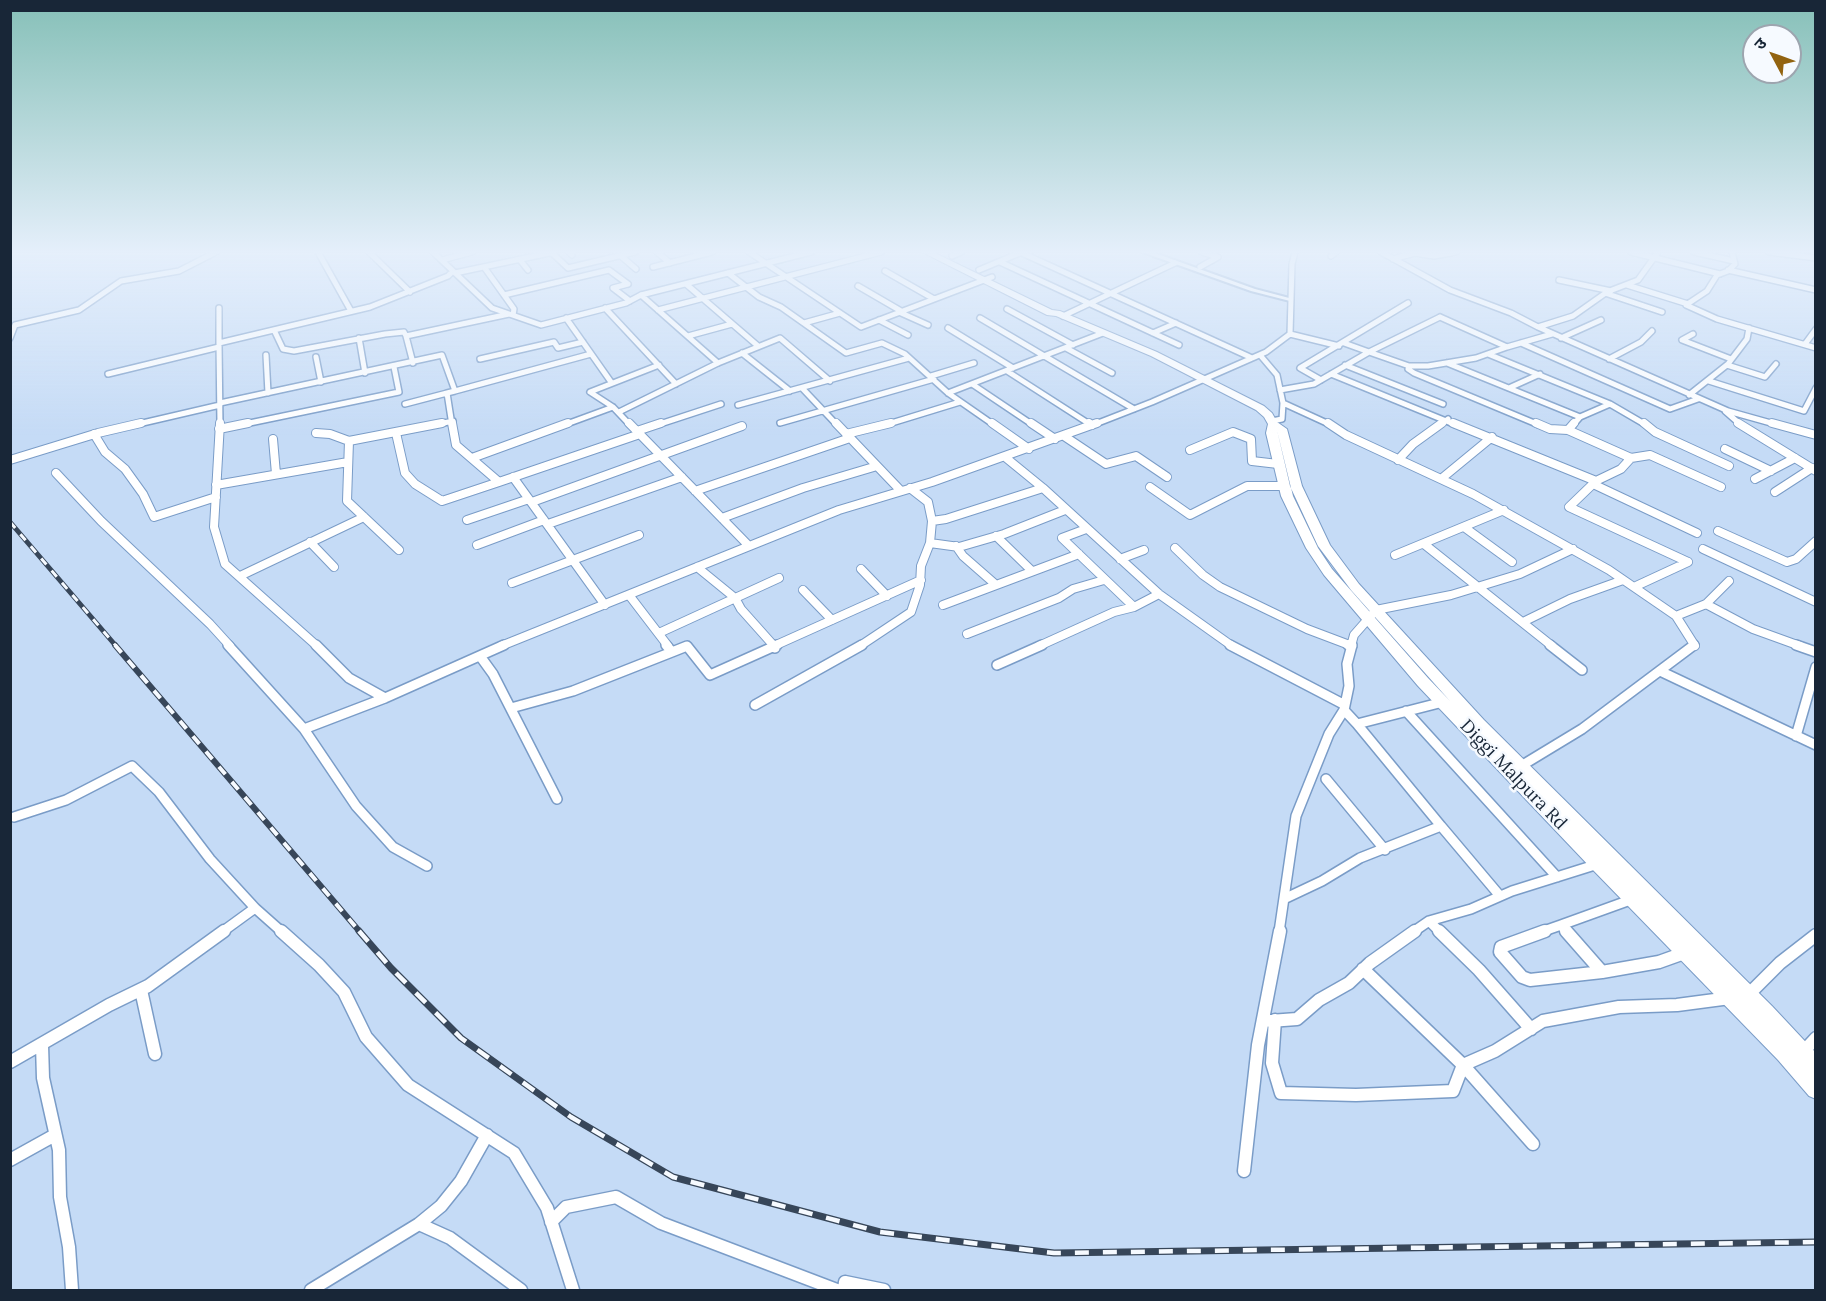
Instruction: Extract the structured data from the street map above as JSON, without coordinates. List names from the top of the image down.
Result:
{
  "streets": {
    "main road": ["Diggi Malpura Rd"]
  },
  "north": "top left"
}
